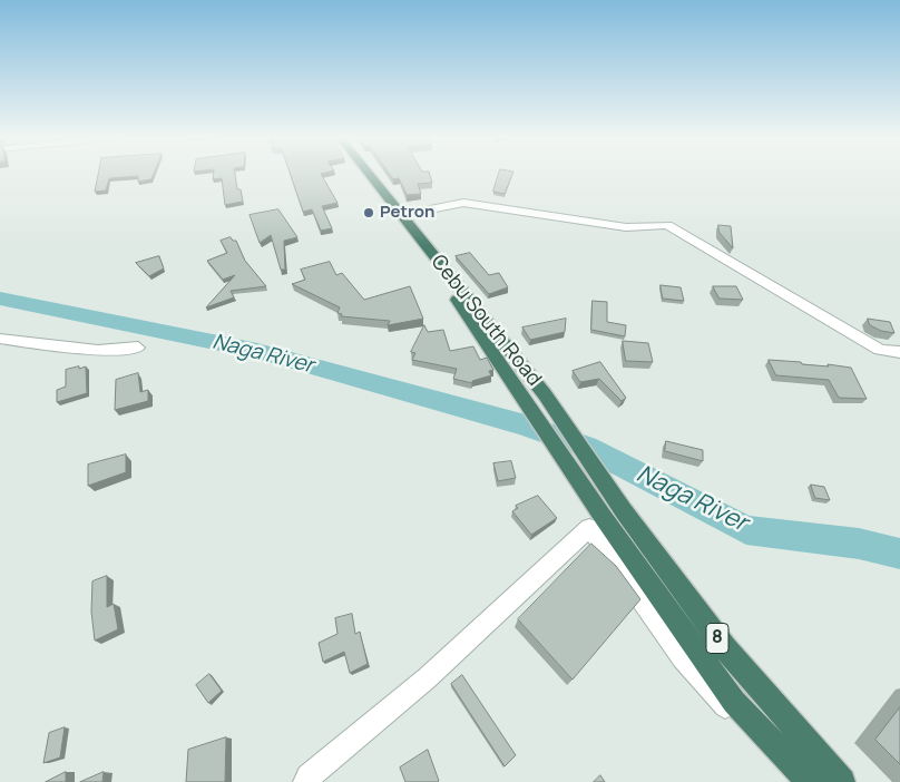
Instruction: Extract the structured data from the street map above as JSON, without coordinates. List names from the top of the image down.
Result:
{
  "streets": {
    "highway": ["Cebu South Road", "8"]
  },
  "crossings": [
    ["Cebu South Road", "8"]
  ],
  "water": ["Naga River"],
  "places": ["Petron"]
}
